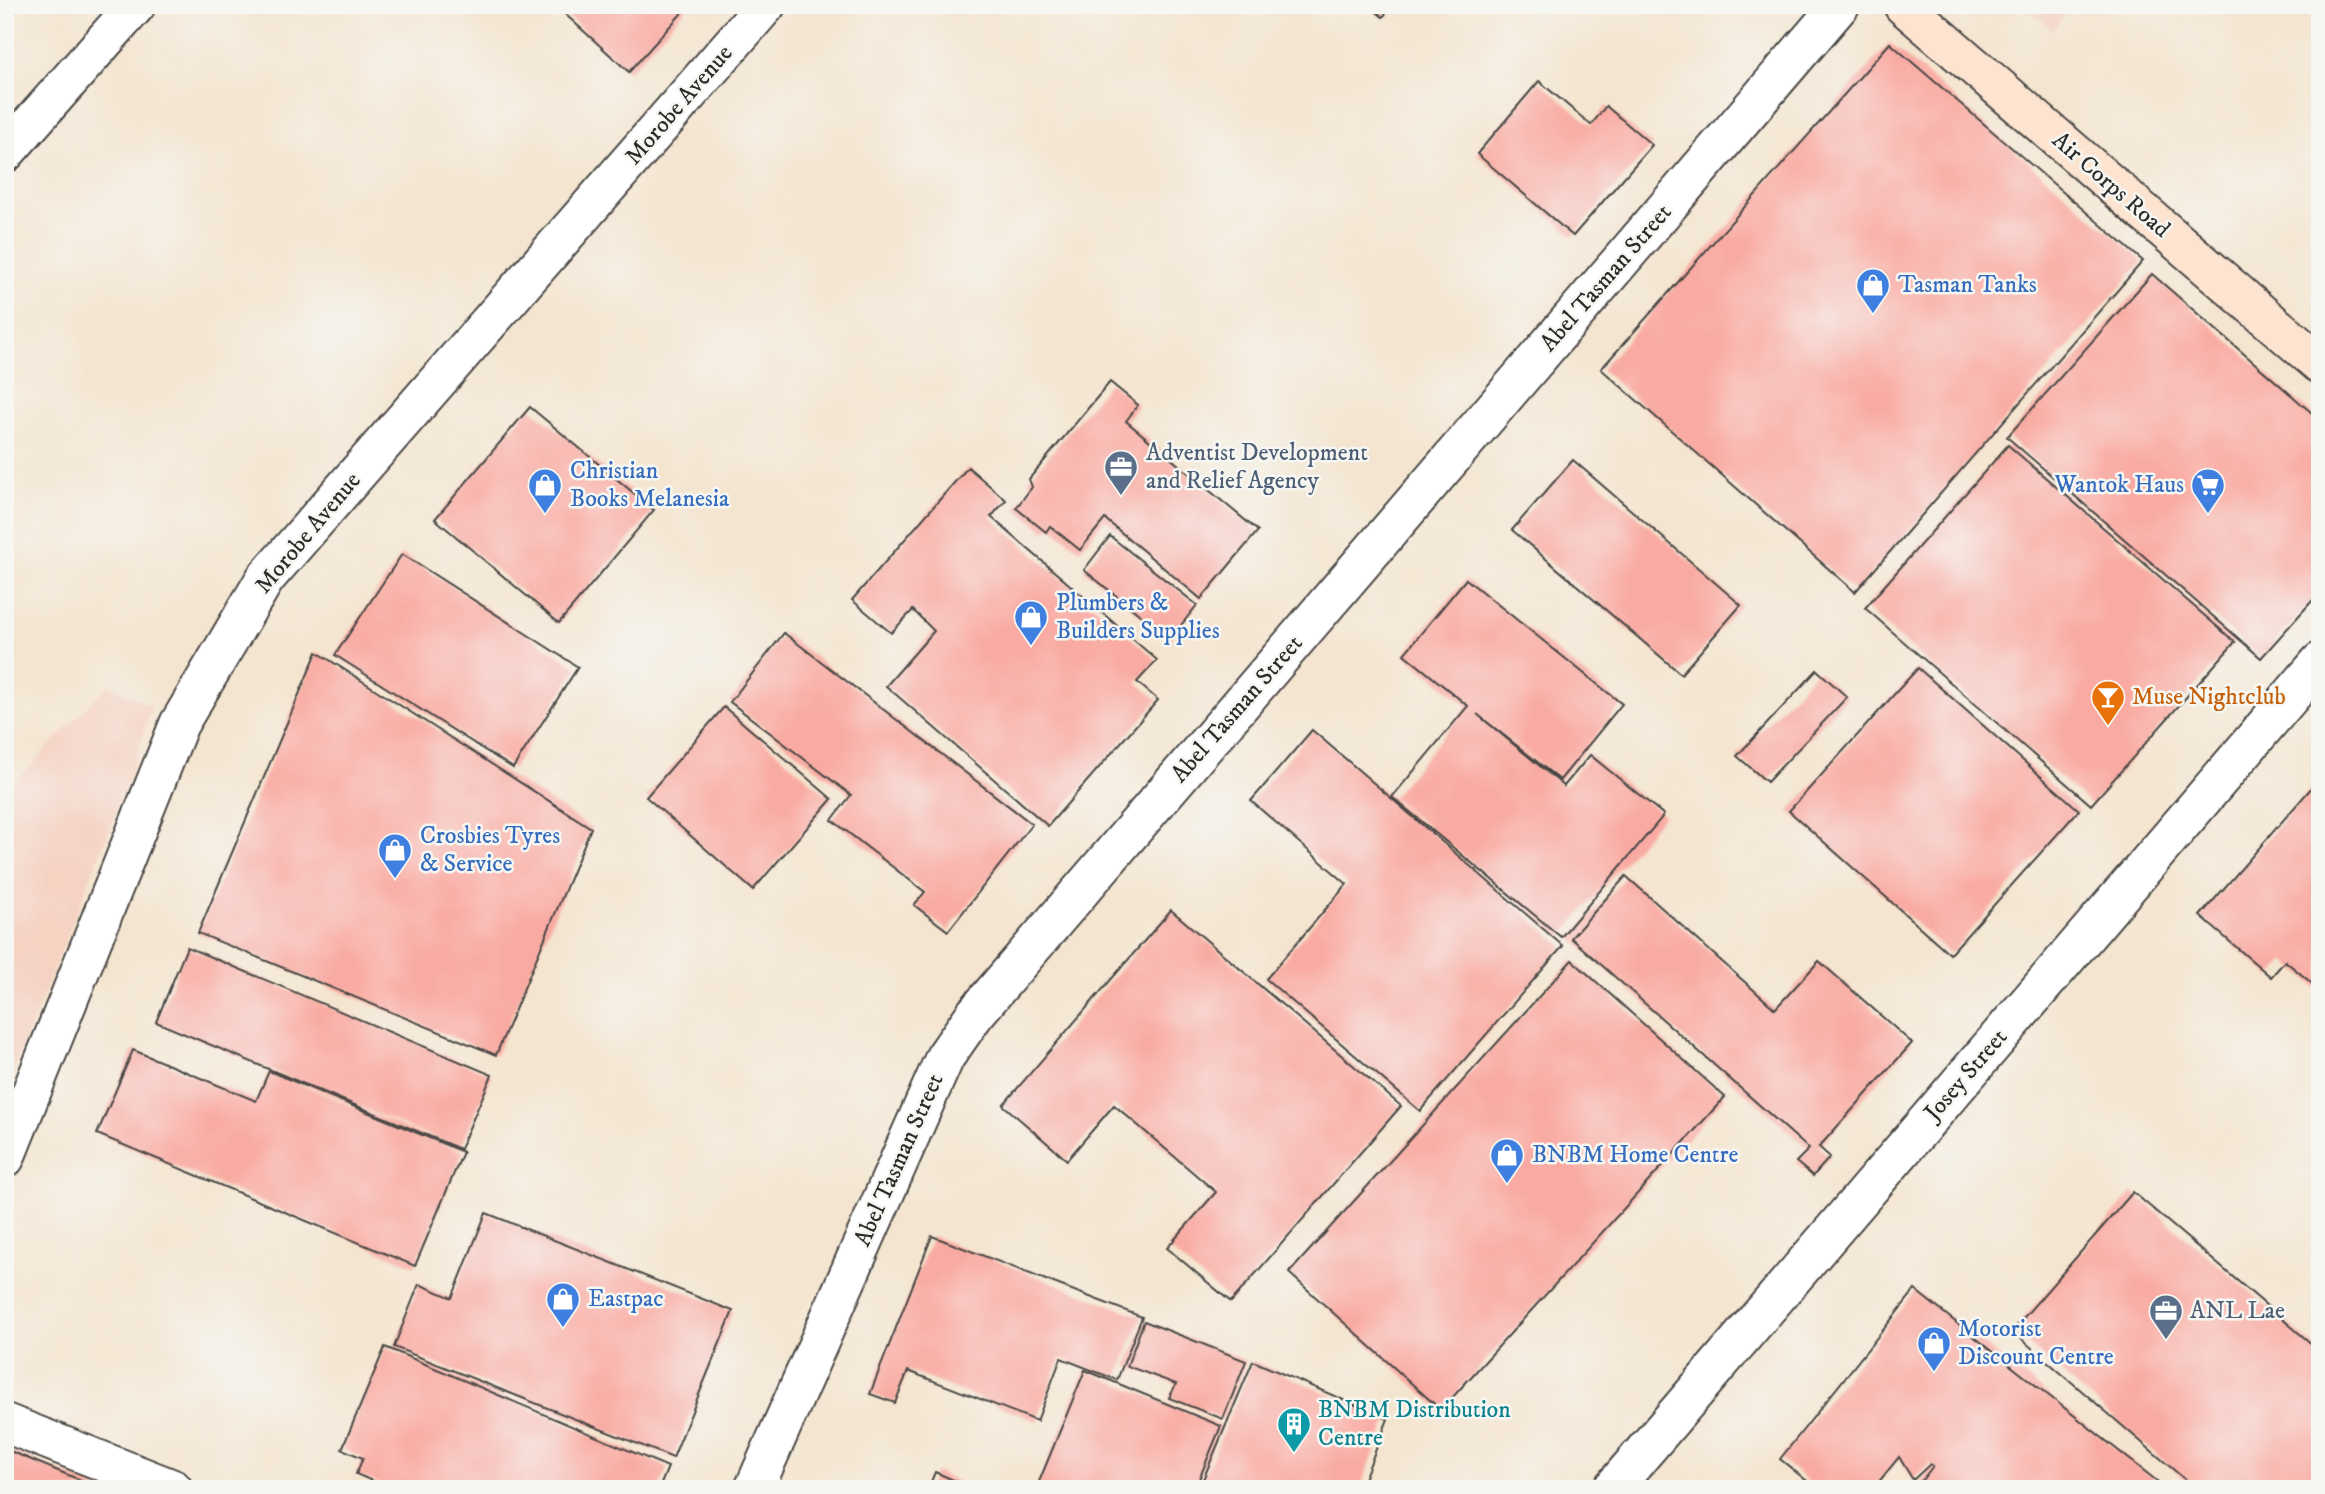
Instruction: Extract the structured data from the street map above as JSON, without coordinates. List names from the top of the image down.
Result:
{
  "streets": {
    "street": [
      "Morobe Avenue",
      "Air Corps Road",
      "Abel Tasman Street",
      "Josey Street"
    ]
  },
  "places": {
    "shop": [
      "Tasman Tanks",
      "Christian Books Melanesia",
      "Plumbers & Builders Supplies",
      "Crosbies Tyres & Service",
      "BNBM Home Centre",
      "Eastpac",
      "Motorist Discount Centre"
    ],
    "office": ["Adventist Development and Relief Agency", "ANL Lae"],
    "supermarket": ["Wantok Haus"],
    "bar": ["Muse Nightclub"],
    "building": ["BNBM Distribution Centre"]
  }
}
